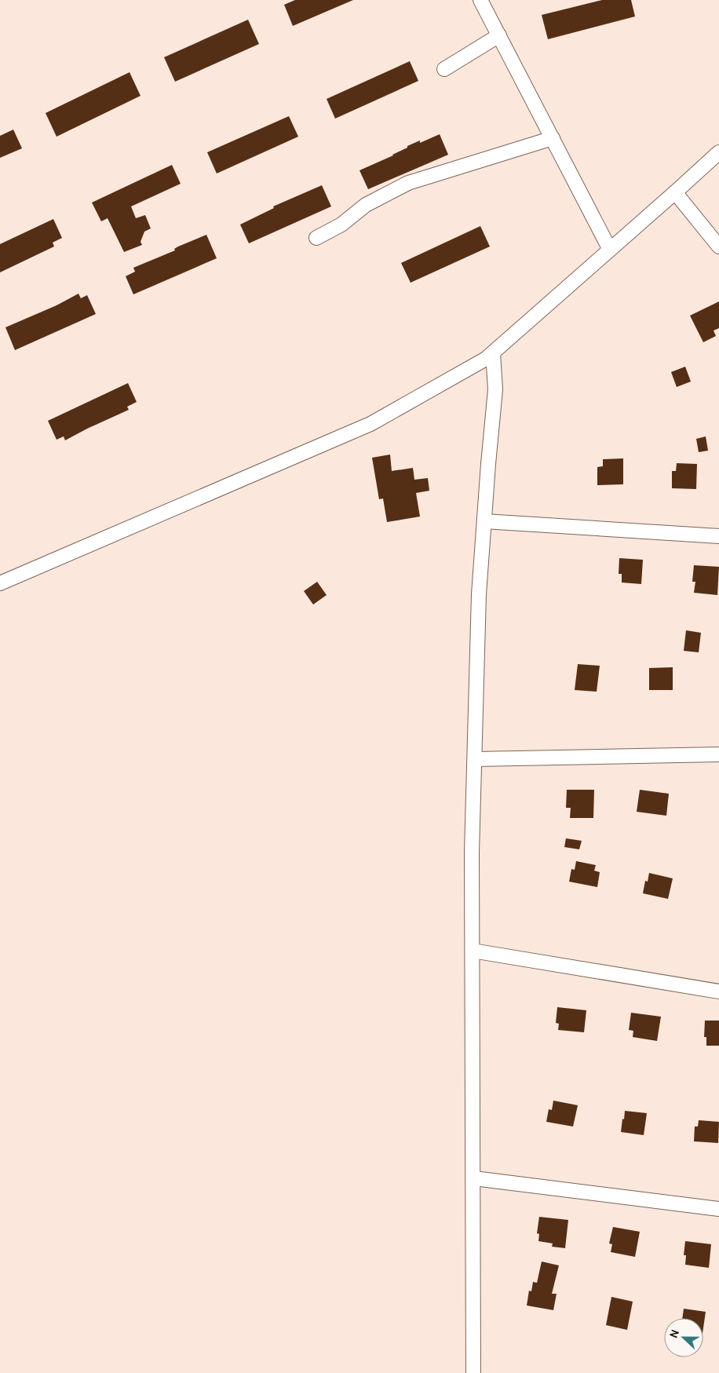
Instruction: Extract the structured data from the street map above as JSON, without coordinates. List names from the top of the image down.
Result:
{
  "north": "left"
}
